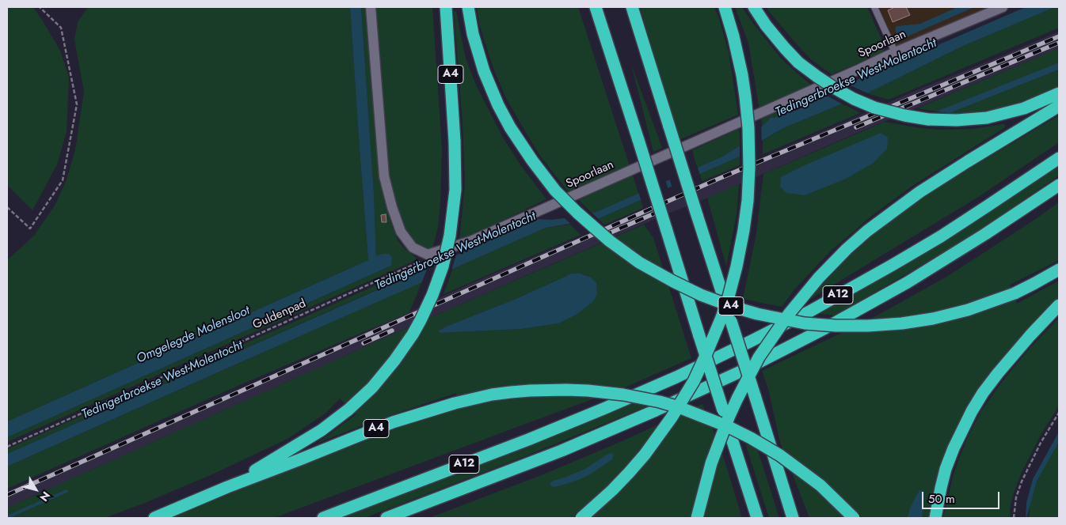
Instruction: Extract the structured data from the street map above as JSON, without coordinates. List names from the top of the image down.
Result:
{
  "streets": {
    "highway": ["A4", "A12"],
    "street": ["Spoorlaan"],
    "path": ["Guldenpad"]
  },
  "crossings": [
    ["Spoorlaan", "Guldenpad"]
  ],
  "water": ["Tedingerbroekse West-Molentocht", "Omgelegde Molensloot"],
  "scale_bar": "50 m",
  "north": "bottom right"
}
